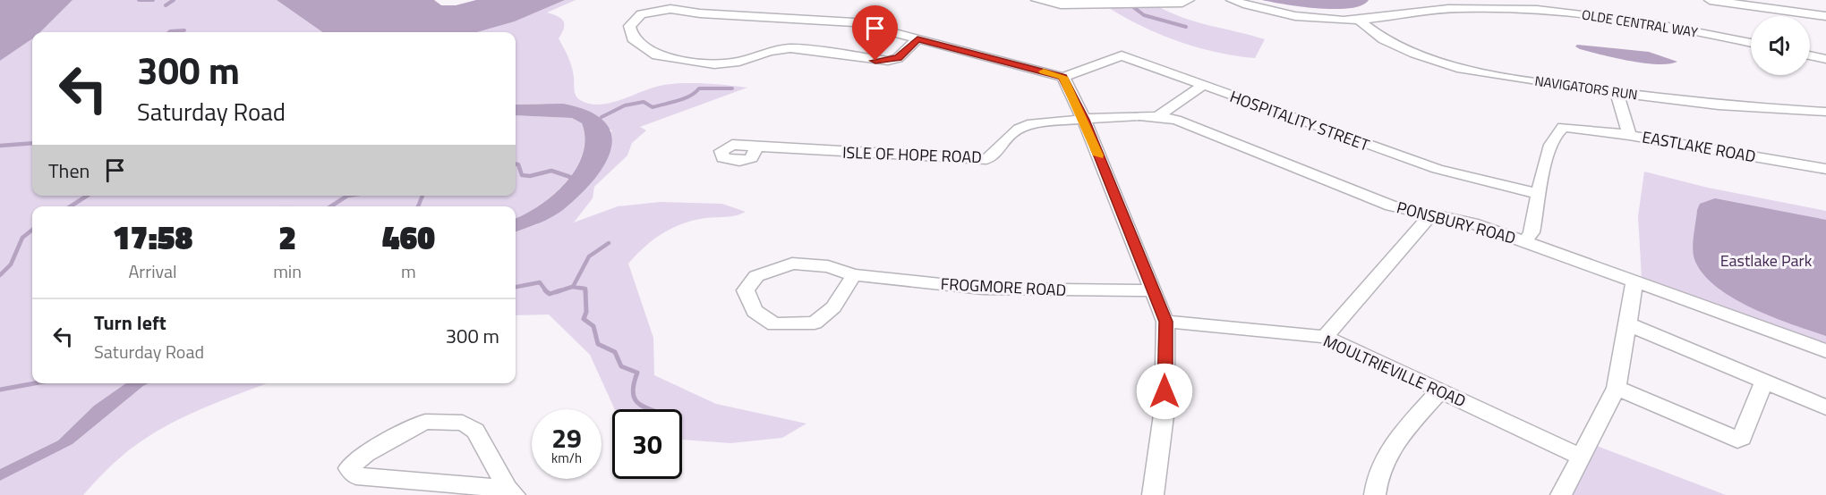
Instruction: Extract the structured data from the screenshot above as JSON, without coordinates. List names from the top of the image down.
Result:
{
  "streets": {
    "street": [
      "OLDE CENTRAL WAY",
      "NAVIGATORS RUN",
      "HOSPITALITY STREET",
      "EASTLAKE ROAD",
      "ISLE OF HOPE ROAD",
      "PONSBURY ROAD",
      "FROGMORE ROAD",
      "MOULTRIEVILLE ROAD"
    ]
  },
  "crossings": [
    ["OLDE CENTRAL WAY", "NAVIGATORS RUN"],
    ["HOSPITALITY STREET", "EASTLAKE ROAD"],
    ["ISLE OF HOPE ROAD", "PONSBURY ROAD"]
  ],
  "parks": ["Eastlake Park"],
  "page": {
    "turn": ["300 m", "Saturday Road"],
    "then": "Then",
    "eta": [
      "17:58",
      "Arrival",
      "2",
      "min",
      "460",
      "m"
    ],
    "list": [
      {
        "name": "Turn left",
        "note": "Saturday Road",
        "value": "300 m"
      }
    ],
    "speed": "29 km/h",
    "limit": "30"
  }
}
